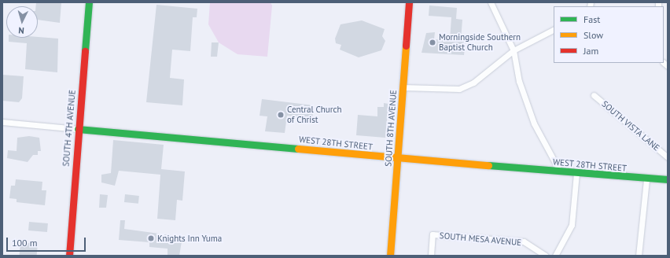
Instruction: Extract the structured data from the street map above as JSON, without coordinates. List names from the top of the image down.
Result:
{
  "streets": {
    "street": [
      "SOUTH VISTA LANE",
      "SOUTH 4TH AVENUE",
      "SOUTH 8TH AVENUE",
      "WEST 28TH STREET",
      "SOUTH MESA AVENUE"
    ]
  },
  "crossings": [
    ["SOUTH 4TH AVENUE", "WEST 28TH STREET"],
    ["SOUTH 8TH AVENUE", "WEST 28TH STREET"]
  ],
  "places": ["Morningside Southern Baptist Church", "Central Church of Christ", "Knights Inn Yuma"],
  "legend": ["Fast", "Slow", "Jam"],
  "scale_bar": "100 m",
  "north": "bottom"
}
